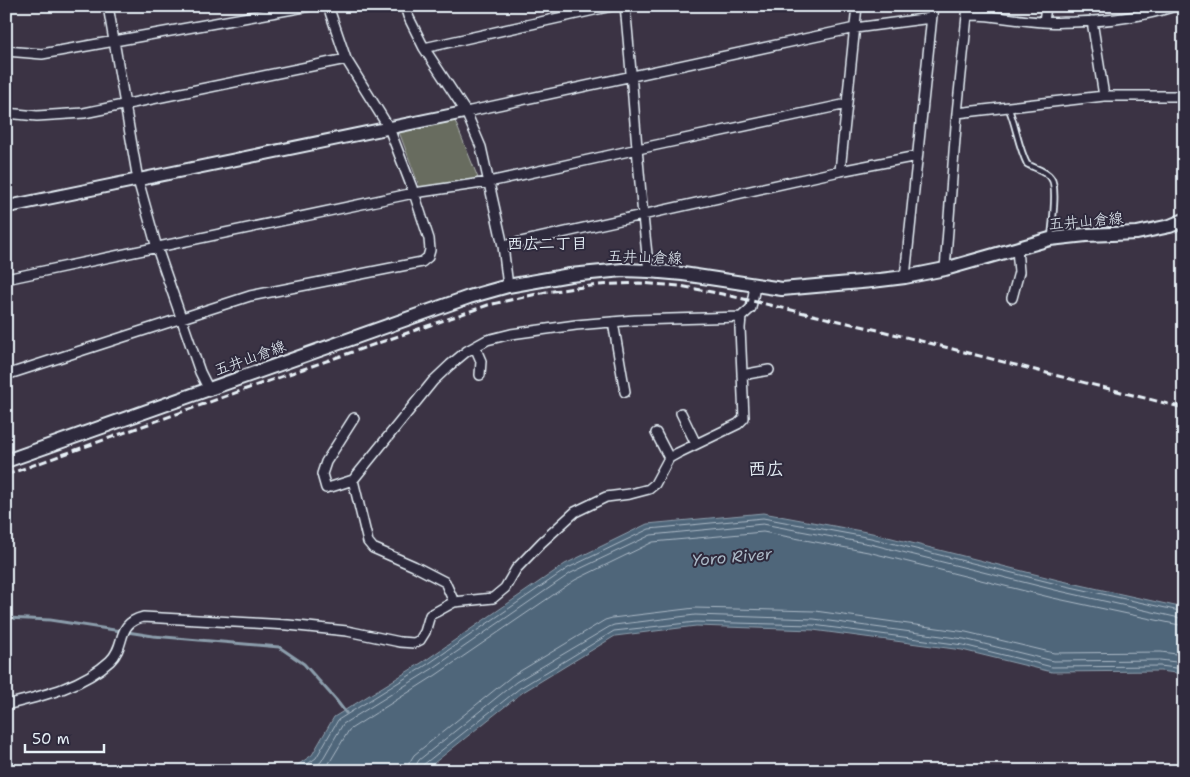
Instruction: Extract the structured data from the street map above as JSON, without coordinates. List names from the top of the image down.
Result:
{
  "streets": {
    "main road": ["五井山倉線"]
  },
  "districts": ["西広二丁目", "西広"],
  "water": ["Yoro River"],
  "scale_bar": "50 m"
}
